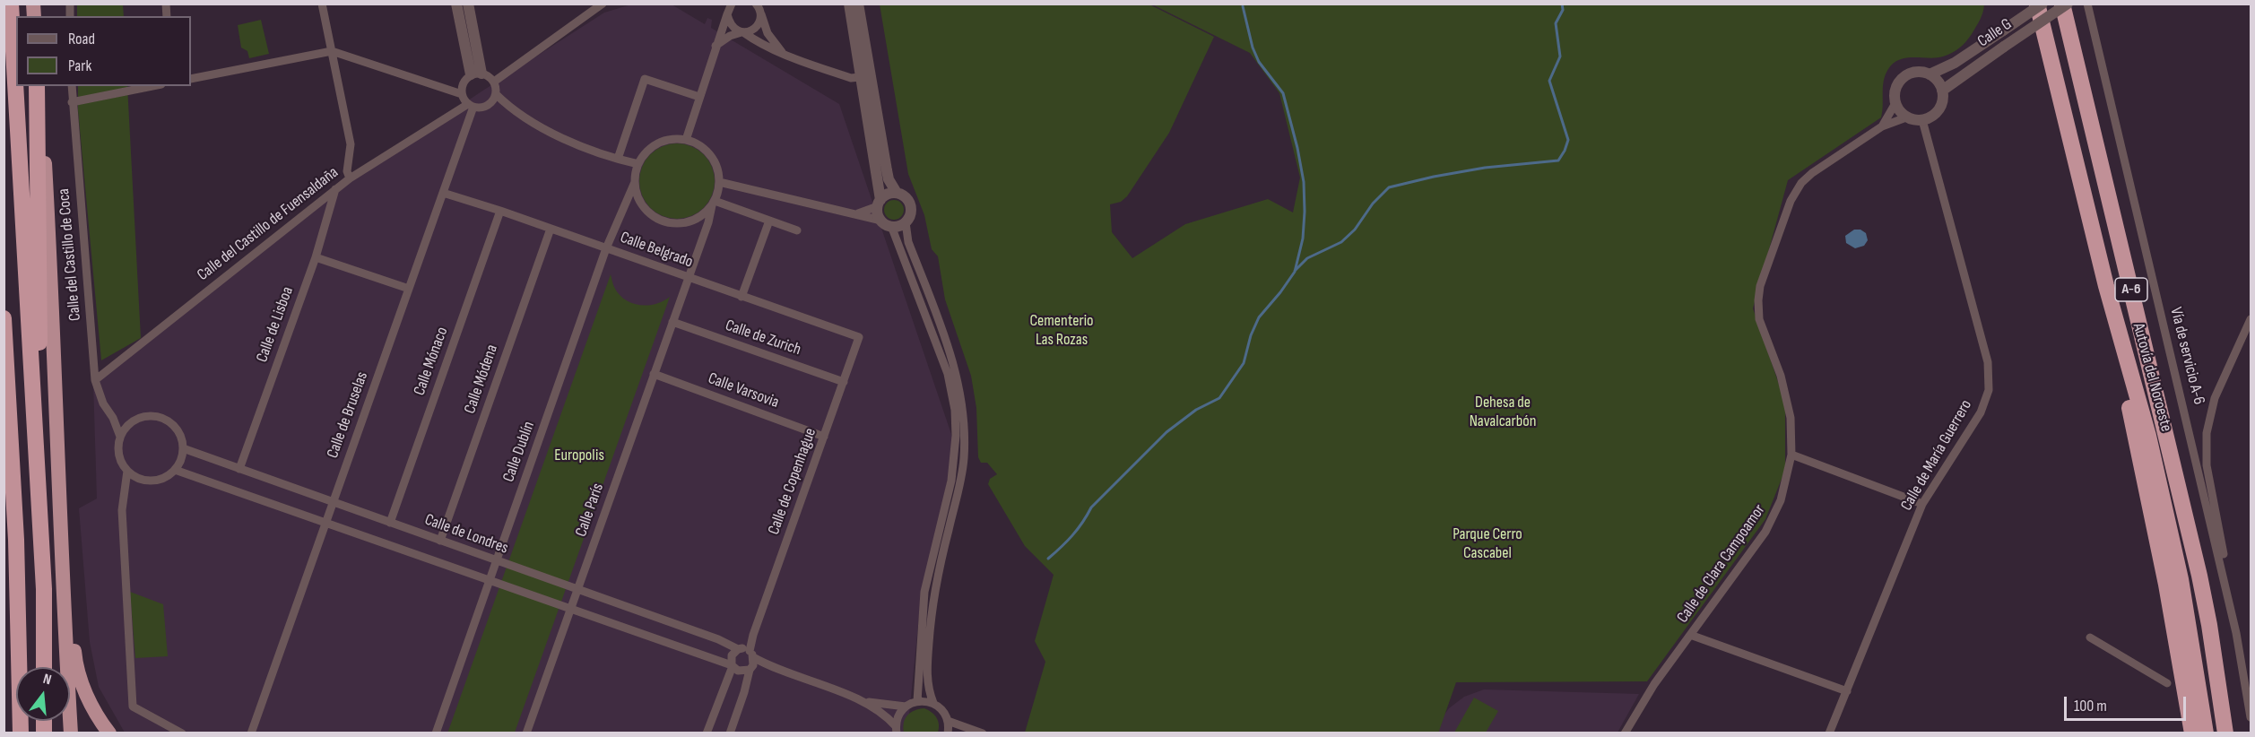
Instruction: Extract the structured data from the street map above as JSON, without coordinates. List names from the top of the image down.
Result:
{
  "streets": {
    "highway": ["A-6", "Autovía del Noroeste"],
    "street": [
      "Calle G",
      "Calle del Castillo de Fuensaldaña",
      "Calle Belgrado",
      "Calle del Castillo de Coca",
      "Calle de Lisboa",
      "Calle de Zurich",
      "Vía de servicio A-6",
      "Calle Mónaco",
      "Calle Módena",
      "Calle Varsovia",
      "Calle de Bruselas",
      "Calle Dublín",
      "Calle de María Guerrero",
      "Calle de Copenhague",
      "Calle París",
      "Calle de Londres",
      "Calle de Clara Campoamor"
    ]
  },
  "crossings": [
    ["Calle G", "Calle de María Guerrero"],
    ["Calle G", "Calle de Clara Campoamor"],
    ["Calle del Castillo de Fuensaldaña", "Calle del Castillo de Coca"],
    ["Calle del Castillo de Fuensaldaña", "Calle de Lisboa"],
    ["Calle del Castillo de Fuensaldaña", "Calle de Bruselas"],
    ["Calle Belgrado", "Calle Mónaco"],
    ["Calle Belgrado", "Calle Módena"],
    ["Calle Belgrado", "Calle de Bruselas"],
    ["Calle Belgrado", "Calle Dublín"],
    ["Calle Belgrado", "Calle de Copenhague"],
    ["Calle Belgrado", "Calle París"],
    ["Calle del Castillo de Coca", "Calle de Londres"],
    ["Calle de Lisboa", "Calle de Londres"],
    ["Calle de Zurich", "Calle de Copenhague"],
    ["Calle de Zurich", "Calle París"],
    ["Calle Mónaco", "Calle de Londres"],
    ["Calle Módena", "Calle de Londres"],
    ["Calle Varsovia", "Calle de Copenhague"],
    ["Calle Varsovia", "Calle París"],
    ["Calle de Bruselas", "Calle de Londres"],
    ["Calle Dublín", "Calle París"],
    ["Calle Dublín", "Calle de Londres"],
    ["Calle de María Guerrero", "Calle de Clara Campoamor"],
    ["Calle de Copenhague", "Calle de Londres"],
    ["Calle París", "Calle de Londres"]
  ],
  "parks": [
    "Cementerio Las Rozas",
    "Dehesa de Navalcarbón",
    "Europolis",
    "Parque Cerro Cascabel"
  ],
  "legend": ["Road", "Park"],
  "scale_bar": "100 m",
  "north": "top"
}
